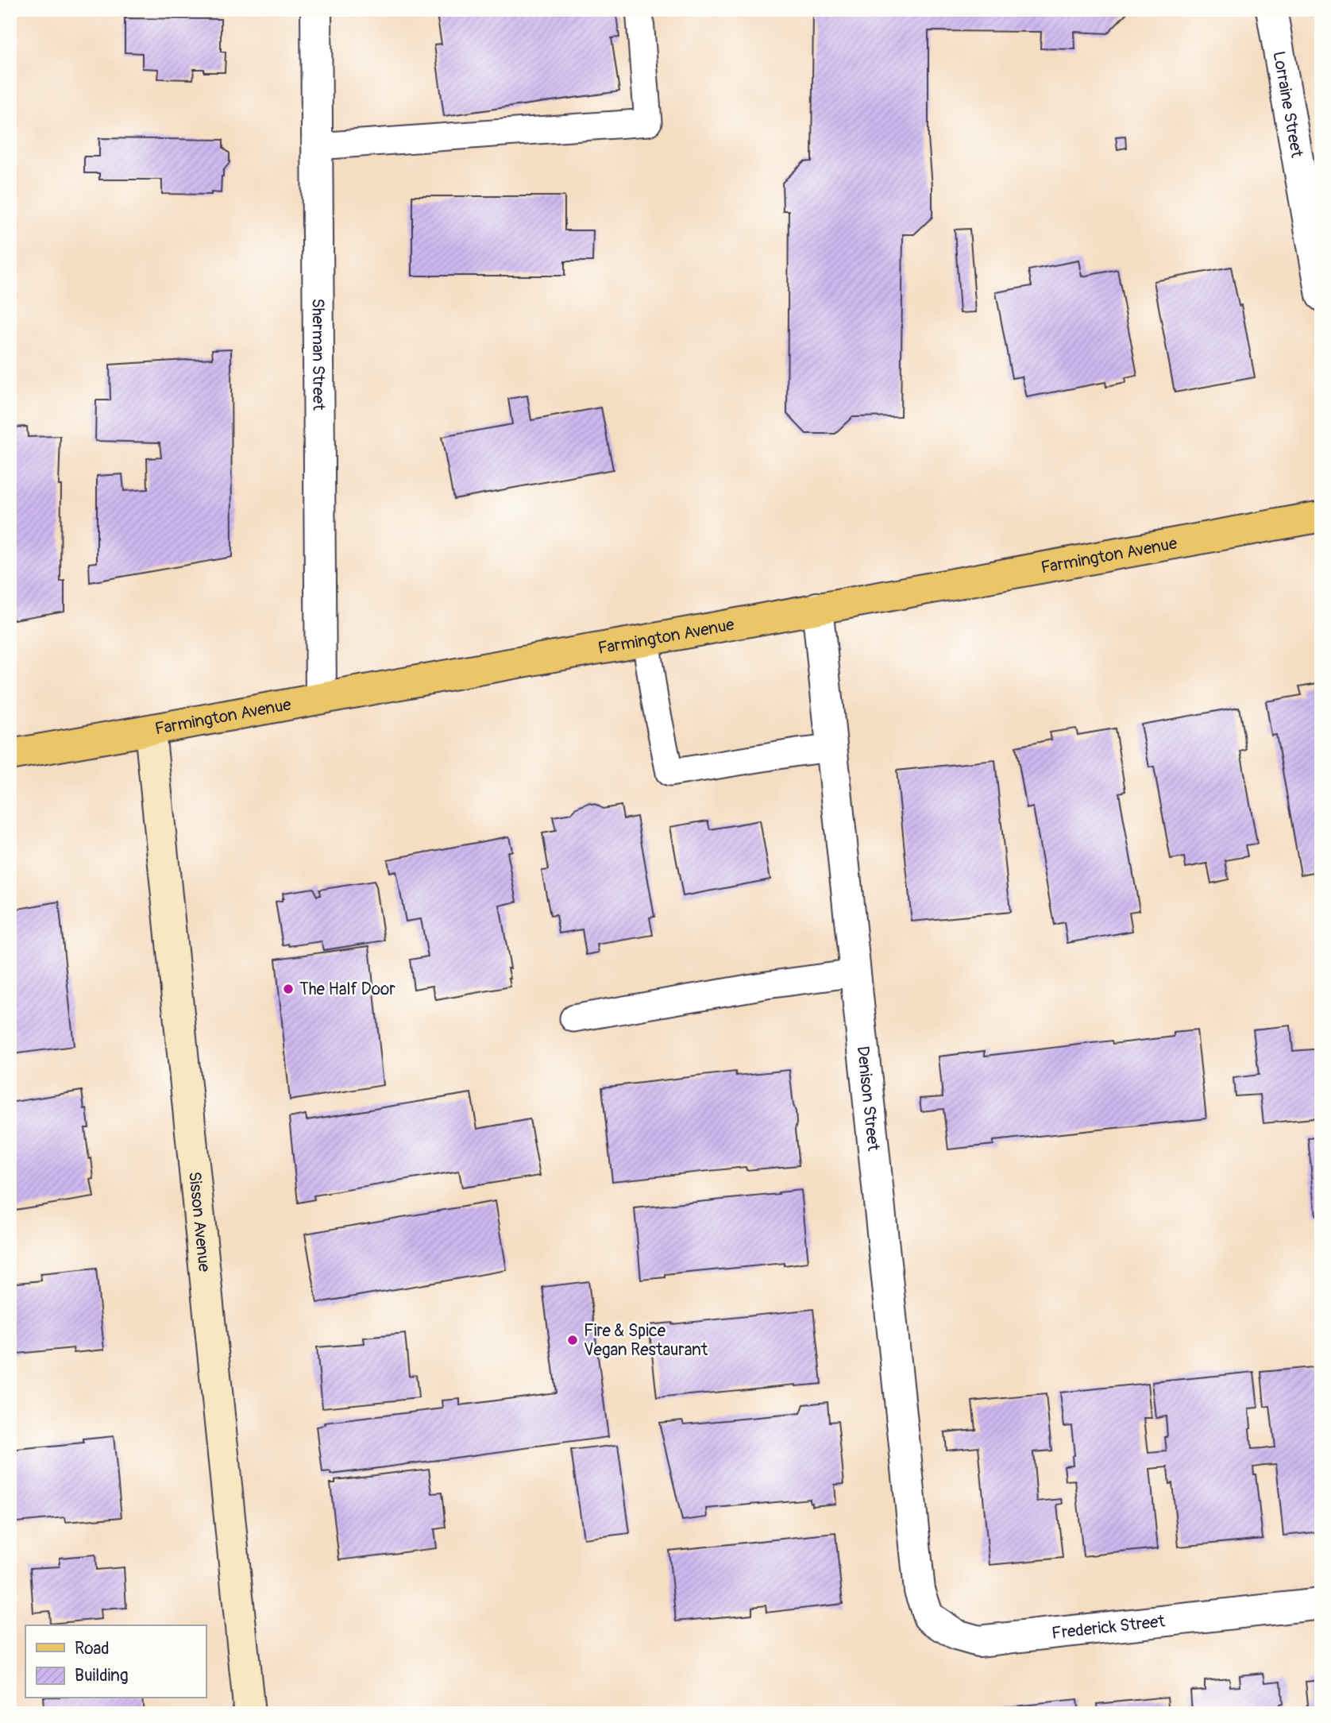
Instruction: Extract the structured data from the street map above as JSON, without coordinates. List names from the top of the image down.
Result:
{
  "streets": {
    "main road": ["Farmington Avenue", "Sisson Avenue"],
    "street": [
      "Lorraine Street",
      "Sherman Street",
      "Denison Street",
      "Frederick Street"
    ]
  },
  "crossings": [
    ["Sherman Street", "Farmington Avenue"],
    ["Farmington Avenue", "Denison Street"],
    ["Farmington Avenue", "Sisson Avenue"],
    ["Denison Street", "Frederick Street"]
  ],
  "places": ["The Half Door", "Fire & Spice Vegan Restaurant"],
  "legend": ["Road", "Building"]
}
